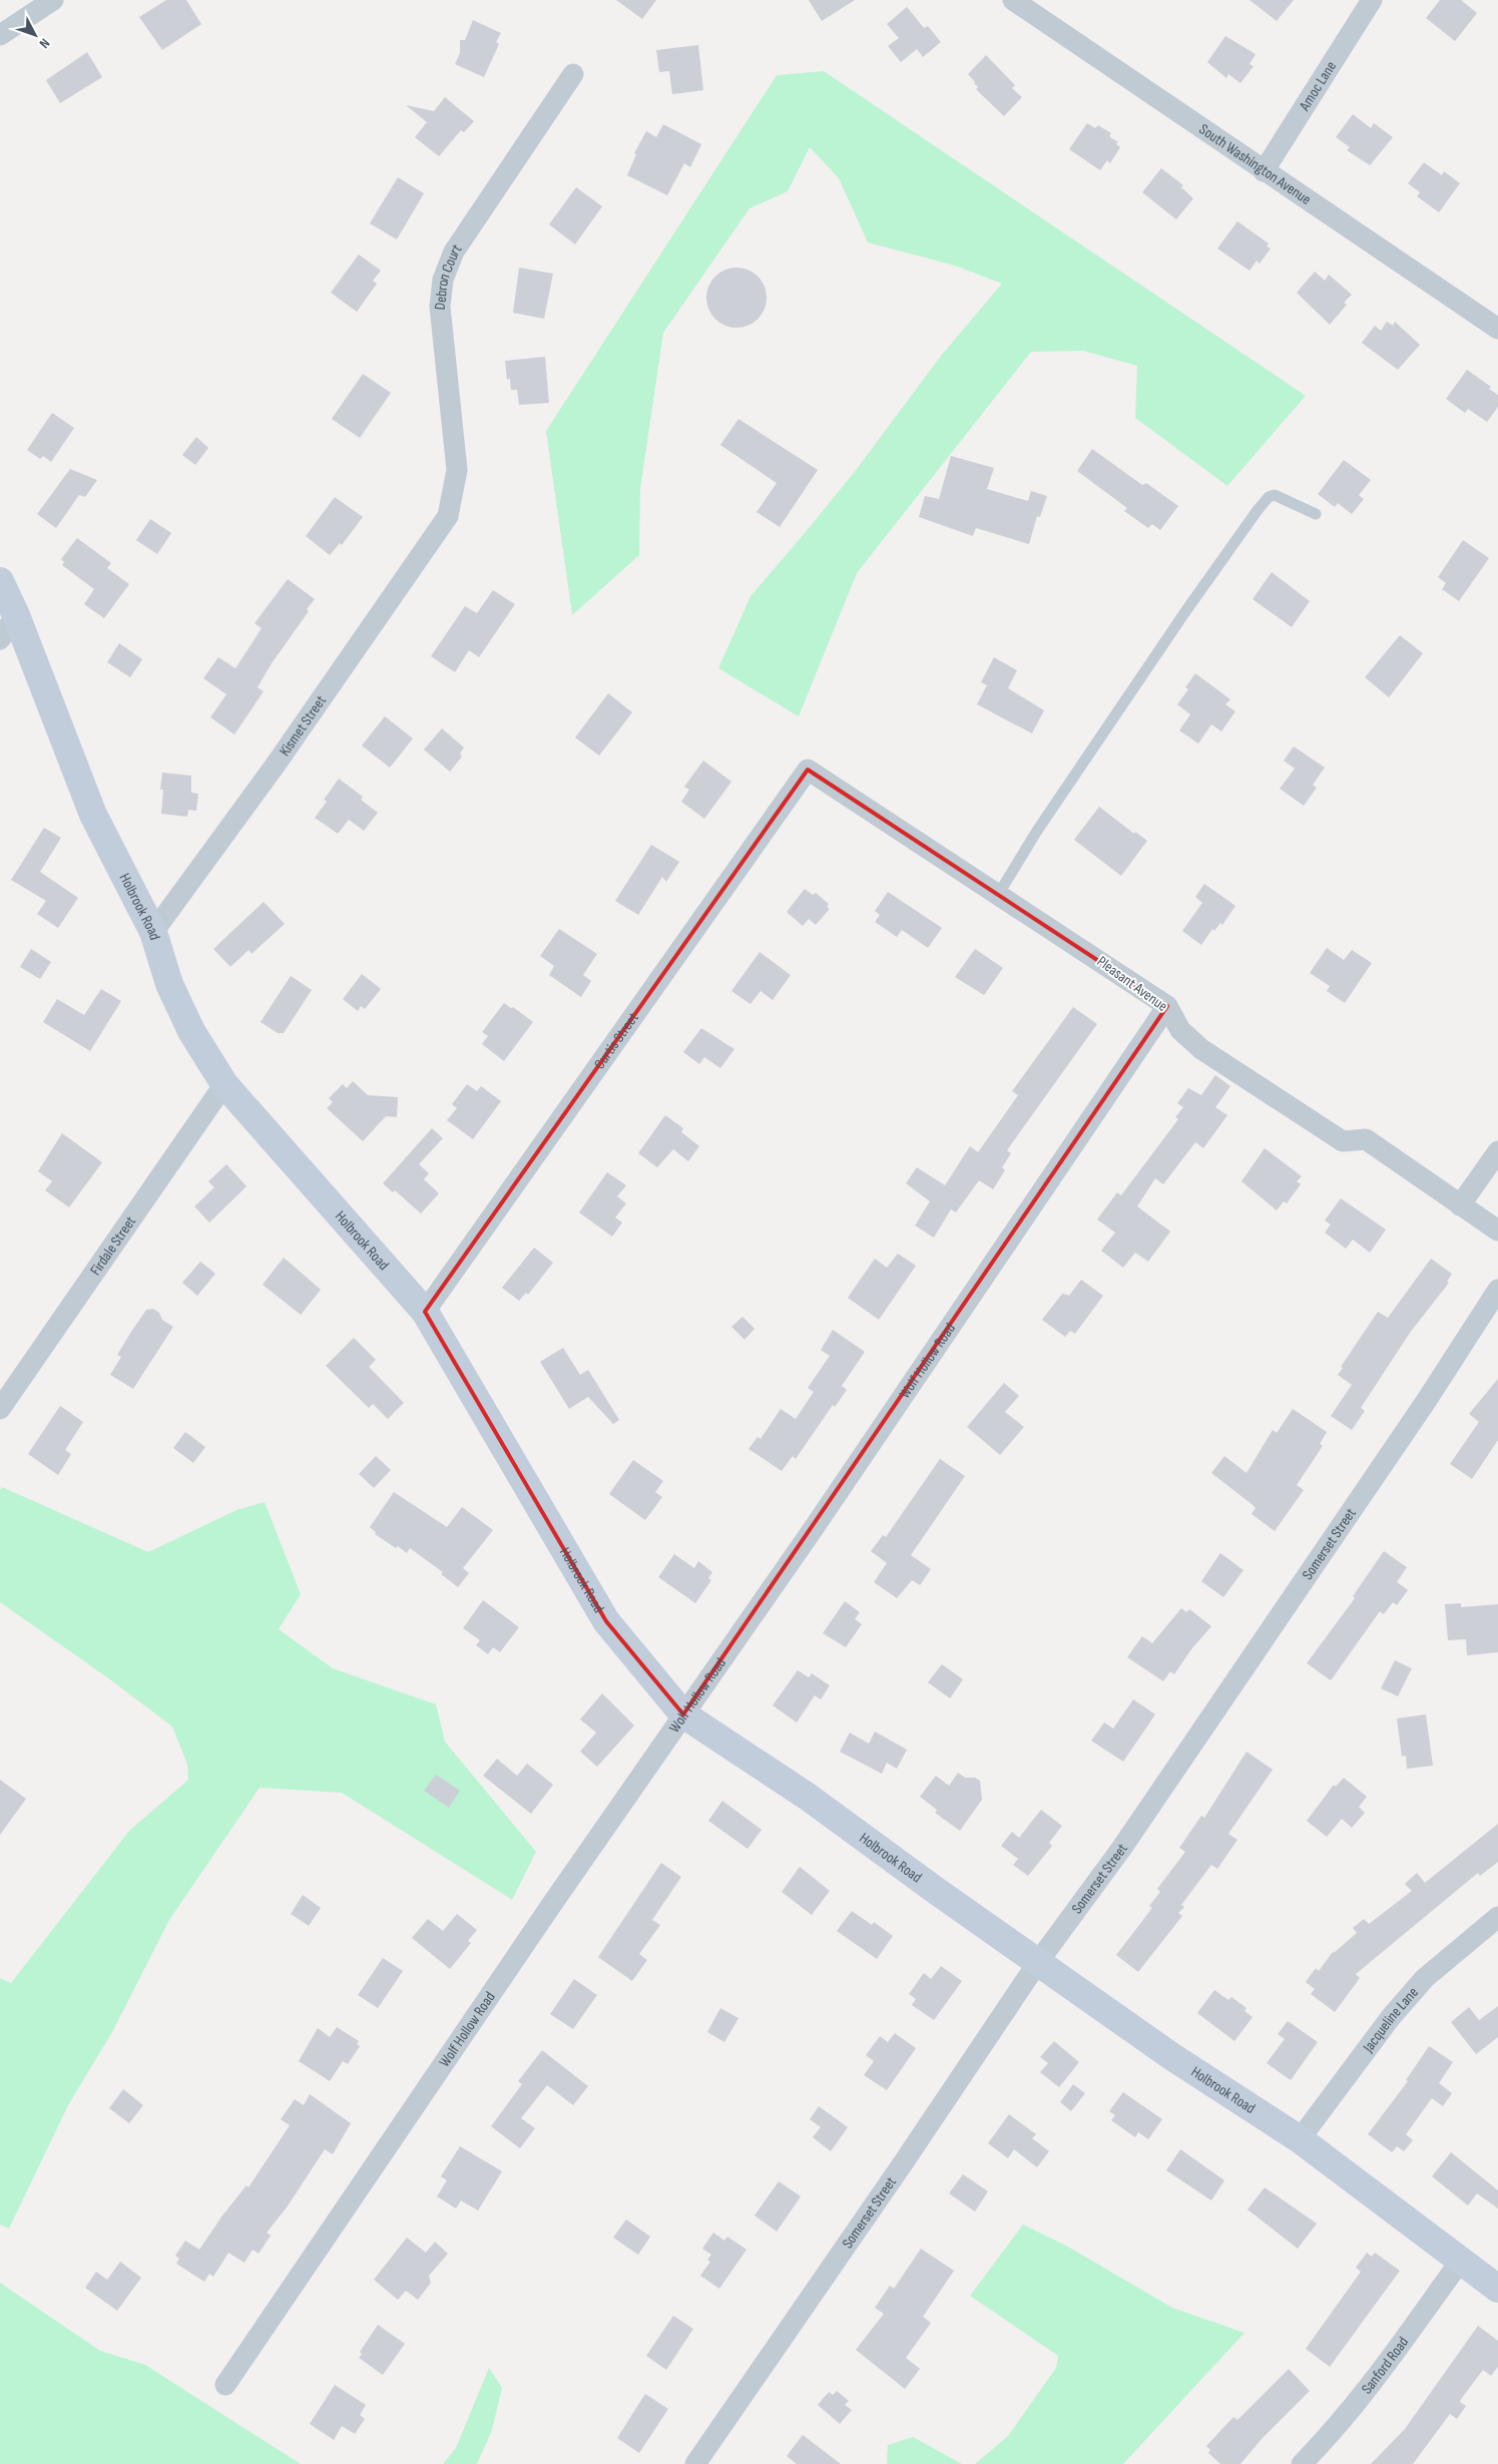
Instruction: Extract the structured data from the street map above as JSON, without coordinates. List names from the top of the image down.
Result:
{
  "streets": {
    "street": [
      "Amoc Lane",
      "South Washington Avenue",
      "Debron Court",
      "Kismet Street",
      "Holbrook Road",
      "Pleasant Avenue",
      "Curtis Street",
      "Firdale Street",
      "Wolf Hollow Road",
      "Somerset Street",
      "Jacqueline Lane",
      "Sanford Road"
    ]
  },
  "crossings": [
    ["Amoc Lane", "South Washington Avenue"],
    ["Debron Court", "Kismet Street"],
    ["Kismet Street", "Holbrook Road"],
    ["Holbrook Road", "Curtis Street"],
    ["Holbrook Road", "Firdale Street"],
    ["Holbrook Road", "Wolf Hollow Road"],
    ["Holbrook Road", "Somerset Street"],
    ["Holbrook Road", "Jacqueline Lane"],
    ["Holbrook Road", "Sanford Road"],
    ["Pleasant Avenue", "Curtis Street"],
    ["Pleasant Avenue", "Wolf Hollow Road"]
  ],
  "north": "bottom right"
}
